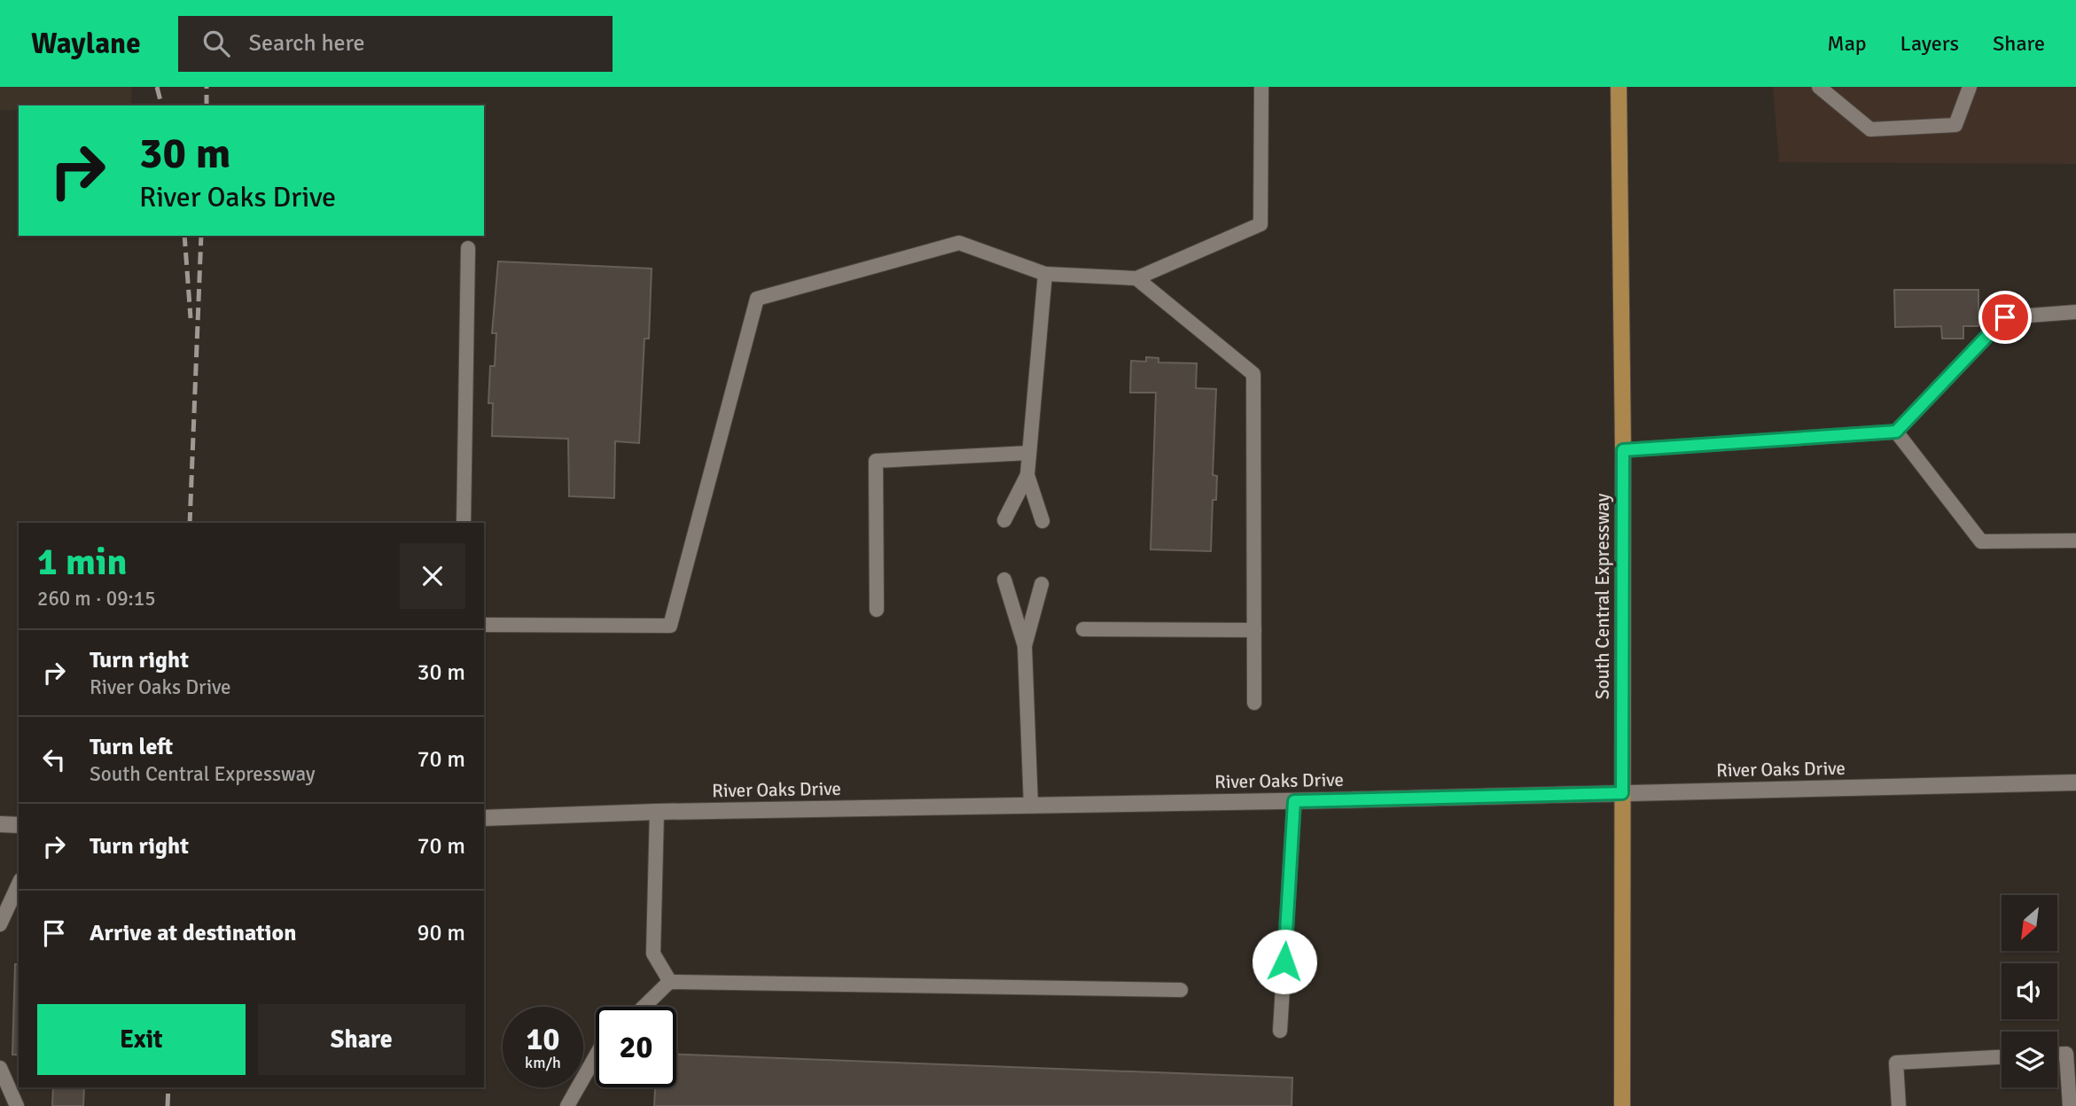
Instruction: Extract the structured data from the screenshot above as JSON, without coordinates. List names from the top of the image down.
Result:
{
  "streets": {
    "main road": ["South Central Expressway"],
    "street": ["River Oaks Drive"]
  },
  "crossings": [
    ["South Central Expressway", "River Oaks Drive"]
  ],
  "north": "bottom left",
  "page": {
    "header": "Waylane",
    "search": "Search here",
    "nav": ["Map", "Layers", "Share"],
    "turn": ["30 m", "River Oaks Drive"],
    "heading": ["1 min", "260 m · 09:15"],
    "list": [
      {
        "name": "Turn right",
        "note": "River Oaks Drive",
        "value": "30 m"
      },
      {
        "name": "Turn left",
        "note": "South Central Expressway",
        "value": "70 m"
      },
      {
        "name": "Turn right",
        "value": "70 m"
      },
      {
        "name": "Arrive at destination",
        "value": "90 m"
      }
    ],
    "buttons": ["Exit", "Share"],
    "speed": "10 km/h",
    "limit": "20"
  }
}
